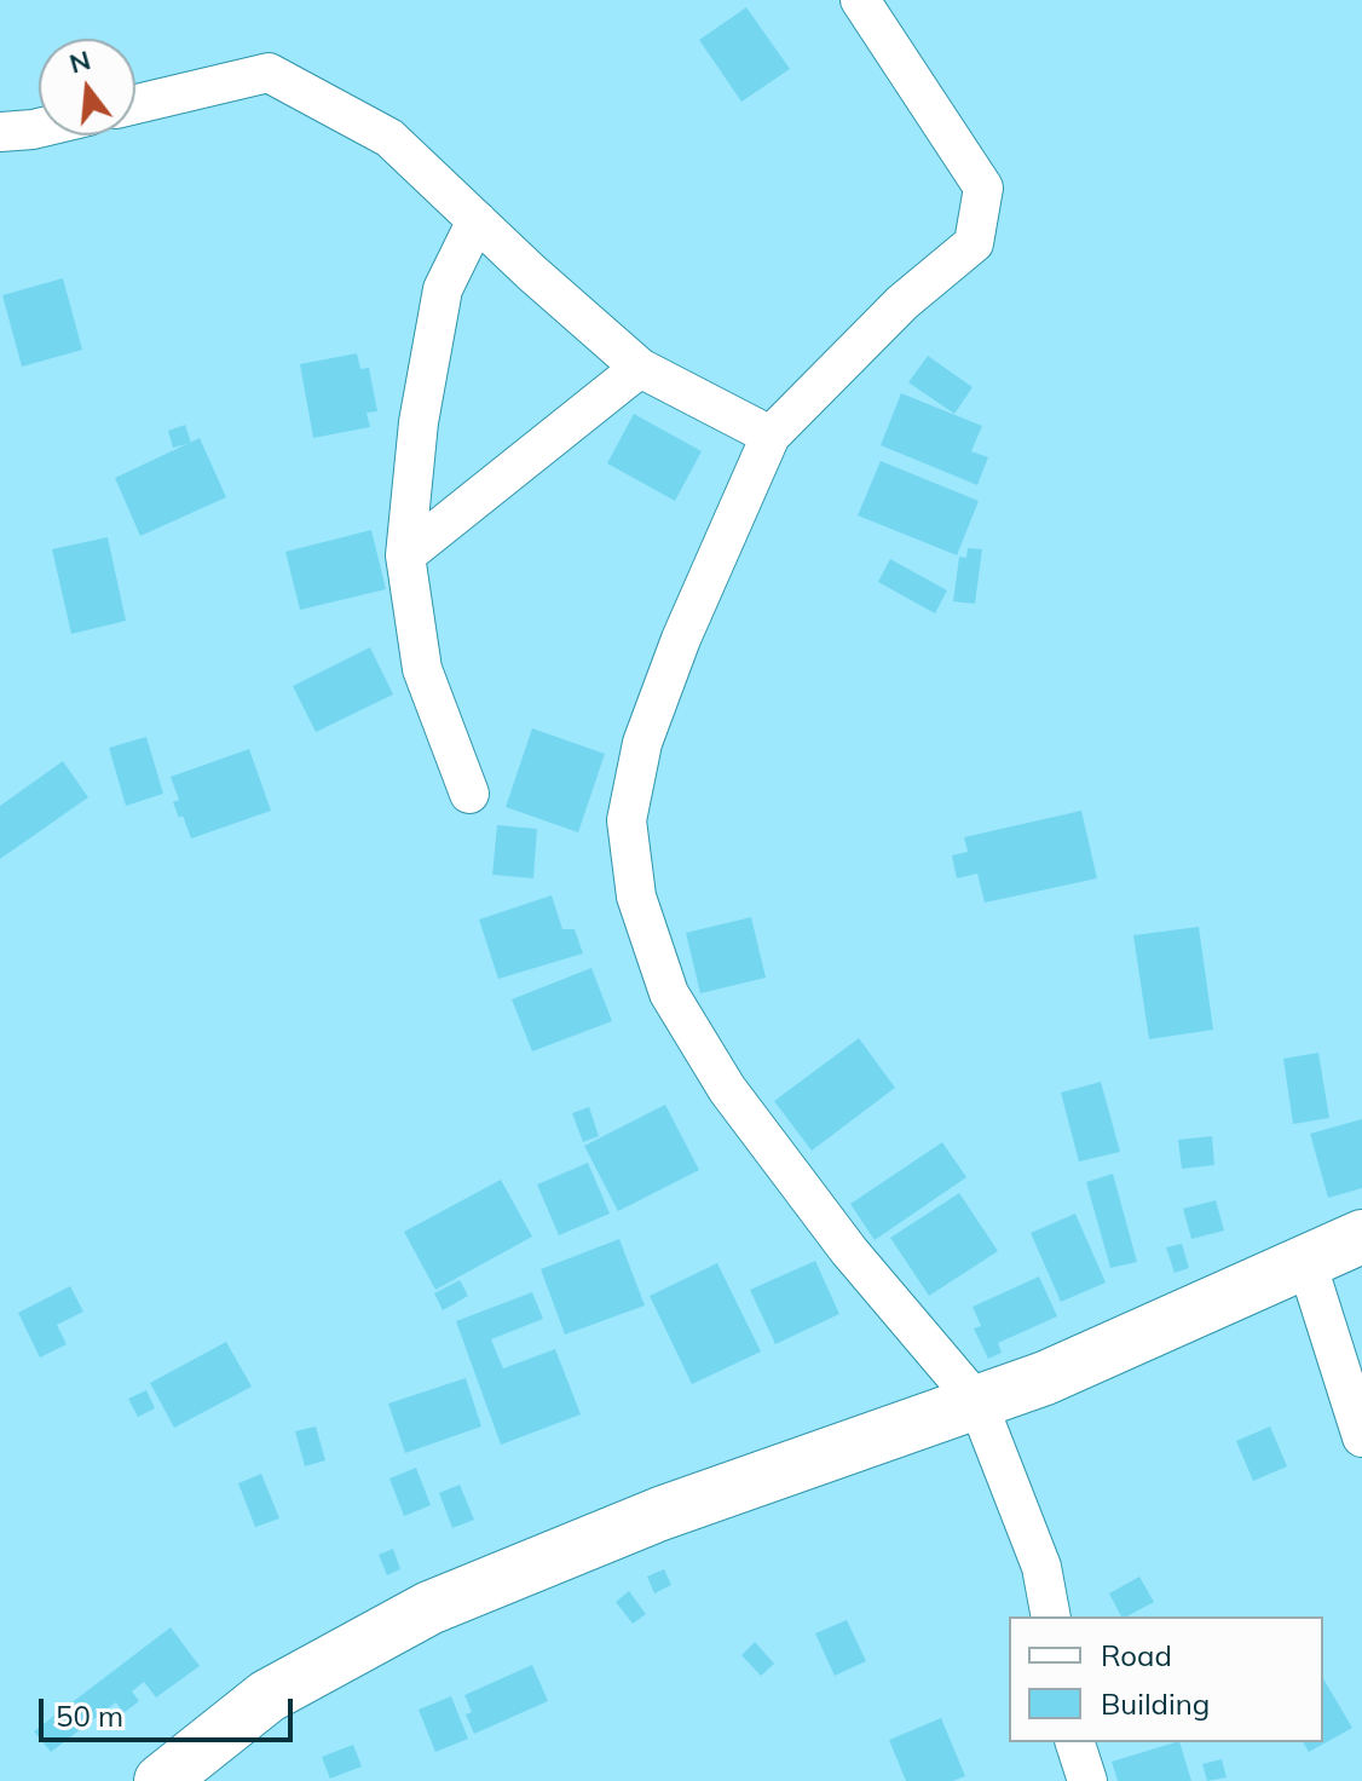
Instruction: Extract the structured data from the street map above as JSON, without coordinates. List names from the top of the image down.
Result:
{
  "legend": ["Road", "Building"],
  "scale_bar": "50 m",
  "north": "top"
}
